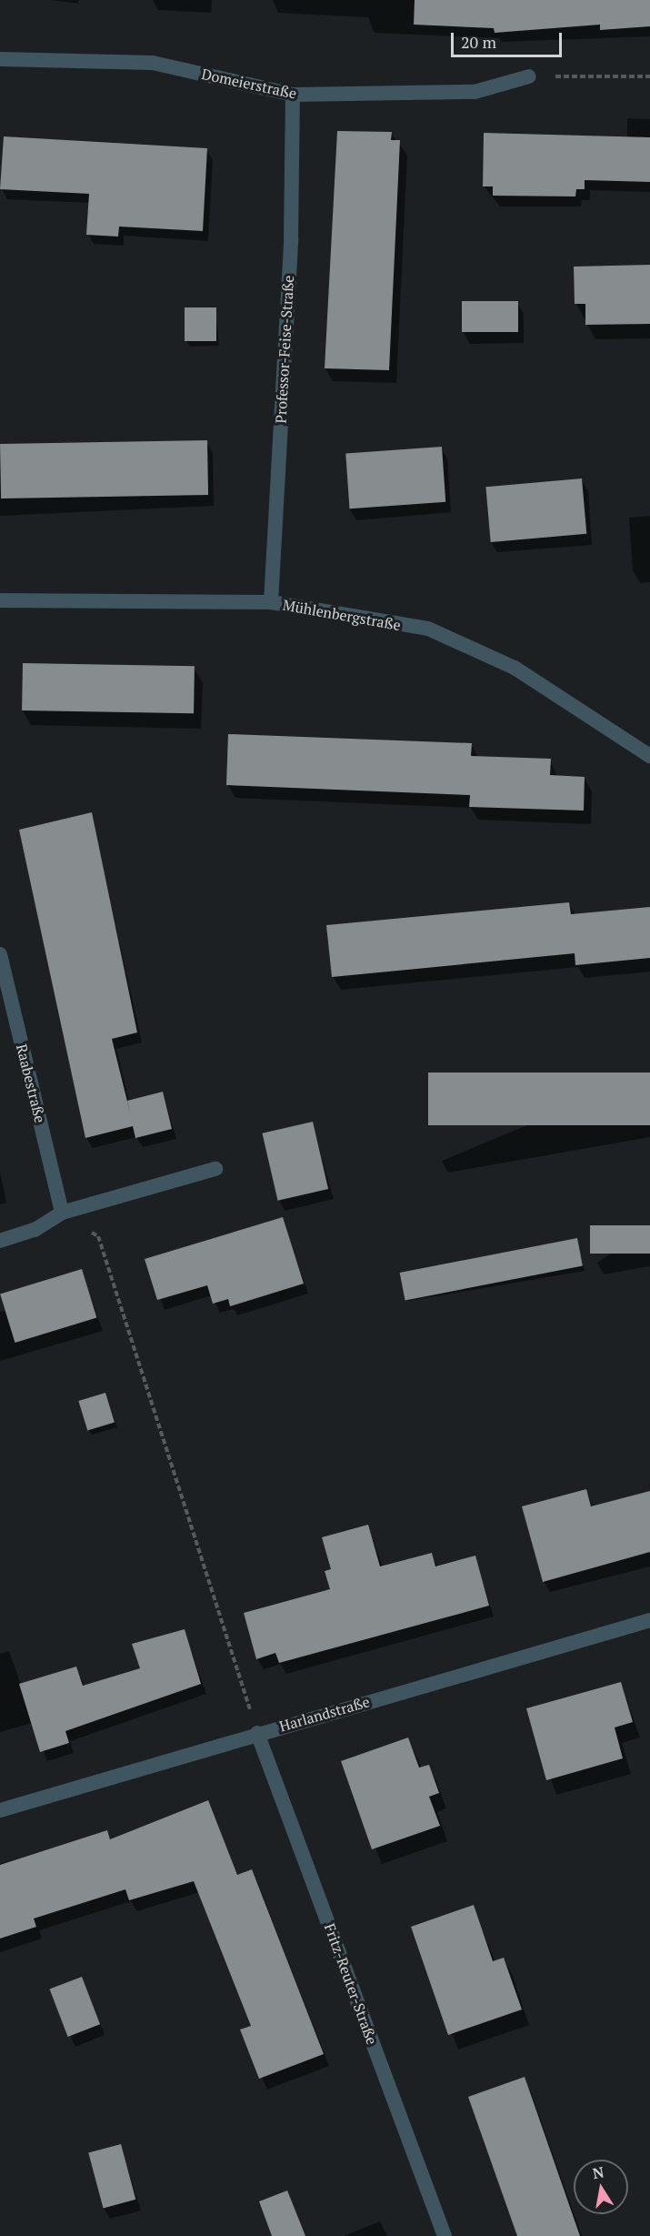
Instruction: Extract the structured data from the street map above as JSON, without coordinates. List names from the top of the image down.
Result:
{
  "streets": {
    "street": [
      "Domeierstraße",
      "Professor-Feise-Straße",
      "Mühlenbergstraße",
      "Raabestraße",
      "Harlandstraße",
      "Fritz-Reuter-Straße"
    ]
  },
  "crossings": [
    ["Domeierstraße", "Professor-Feise-Straße"],
    ["Professor-Feise-Straße", "Mühlenbergstraße"],
    ["Harlandstraße", "Fritz-Reuter-Straße"]
  ],
  "scale_bar": "20 m",
  "north": "top"
}
